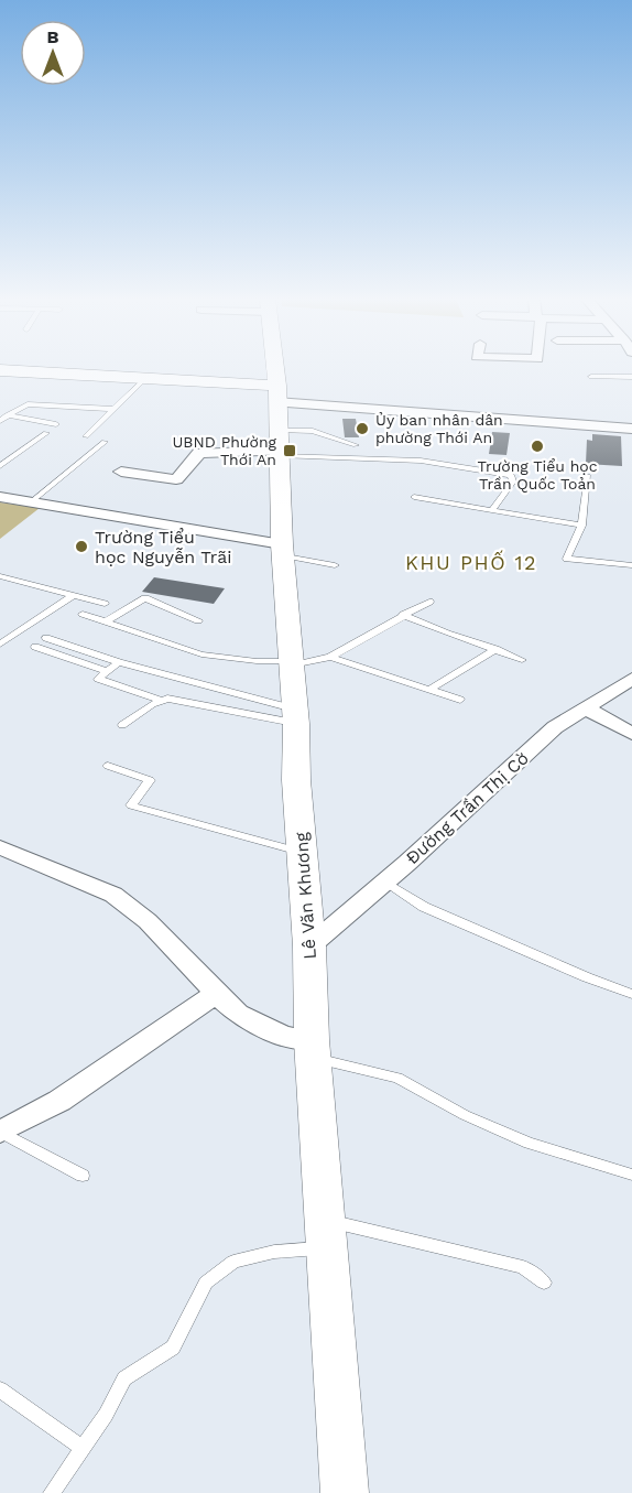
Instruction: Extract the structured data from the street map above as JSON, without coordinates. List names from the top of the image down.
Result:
{
  "streets": {
    "main road": ["Lê Văn Khương"],
    "street": ["Đường Trần Thị Cờ"]
  },
  "crossings": [
    ["Đường Trần Thị Cờ", "Lê Văn Khương"]
  ],
  "districts": ["KHU PHỐ 12"],
  "places": {
    "other": ["Ủy ban nhân dân phường Thới An", "Trường Tiểu học Trần Quốc Toản", "Trường Tiểu học Nguyễn Trãi"],
    "transit": ["UBND Phường Thới An"]
  },
  "north": "top"
}
